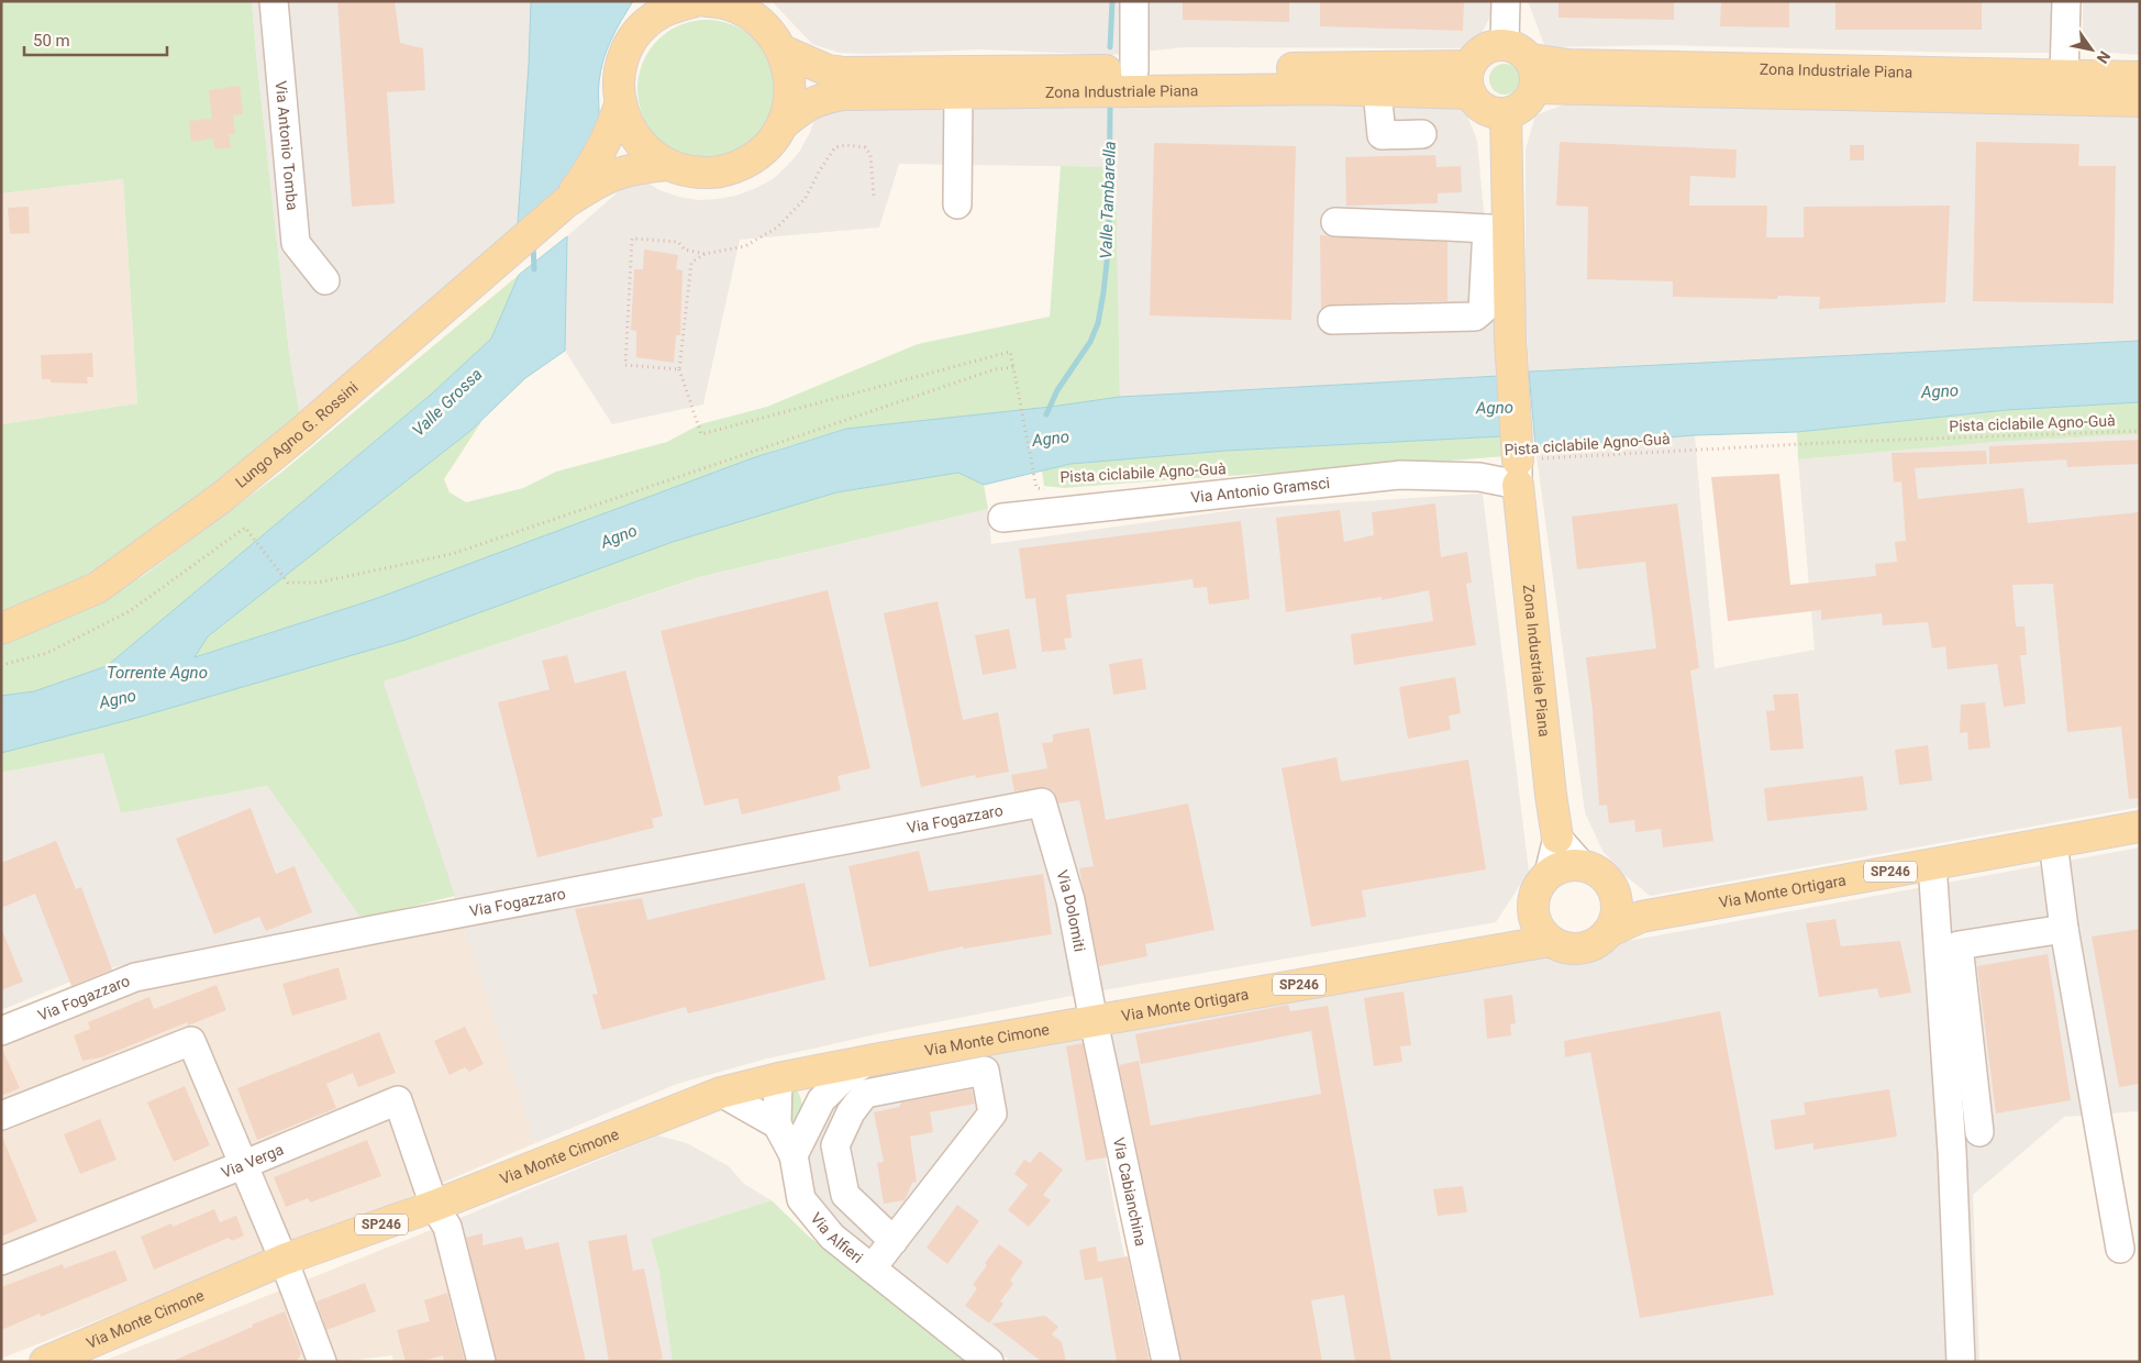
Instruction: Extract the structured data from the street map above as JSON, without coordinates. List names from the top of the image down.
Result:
{
  "streets": {
    "main road": [
      "Zona Industriale Piana",
      "Lungo Agno G. Rossini",
      "SP246",
      "Via Monte Ortigara",
      "Via Monte Cimone"
    ],
    "street": [
      "Via Antonio Tomba",
      "Via Antonio Gramsci",
      "Via Fogazzaro",
      "Via Dolomiti",
      "Via Verga",
      "Via Cabianchina",
      "Via Alfieri"
    ],
    "path": ["Pista ciclabile Agno-Guà"]
  },
  "crossings": [
    ["Zona Industriale Piana", "Pista ciclabile Agno-Guà"],
    ["Zona Industriale Piana", "Via Antonio Gramsci"],
    ["Pista ciclabile Agno-Guà", "Via Antonio Gramsci"],
    ["Via Fogazzaro", "Via Dolomiti"],
    ["Via Monte Ortigara", "Via Dolomiti"],
    ["Via Monte Ortigara", "Via Monte Cimone"],
    ["Via Monte Ortigara", "Via Cabianchina"],
    ["Via Dolomiti", "Via Monte Cimone"],
    ["Via Dolomiti", "Via Cabianchina"],
    ["Via Monte Cimone", "Via Verga"],
    ["Via Monte Cimone", "Via Cabianchina"]
  ],
  "water": [
    "Valle Tambarella",
    "Agno",
    "Valle Grossa",
    "Torrente Agno"
  ],
  "scale_bar": "50 m",
  "north": "bottom right"
}
